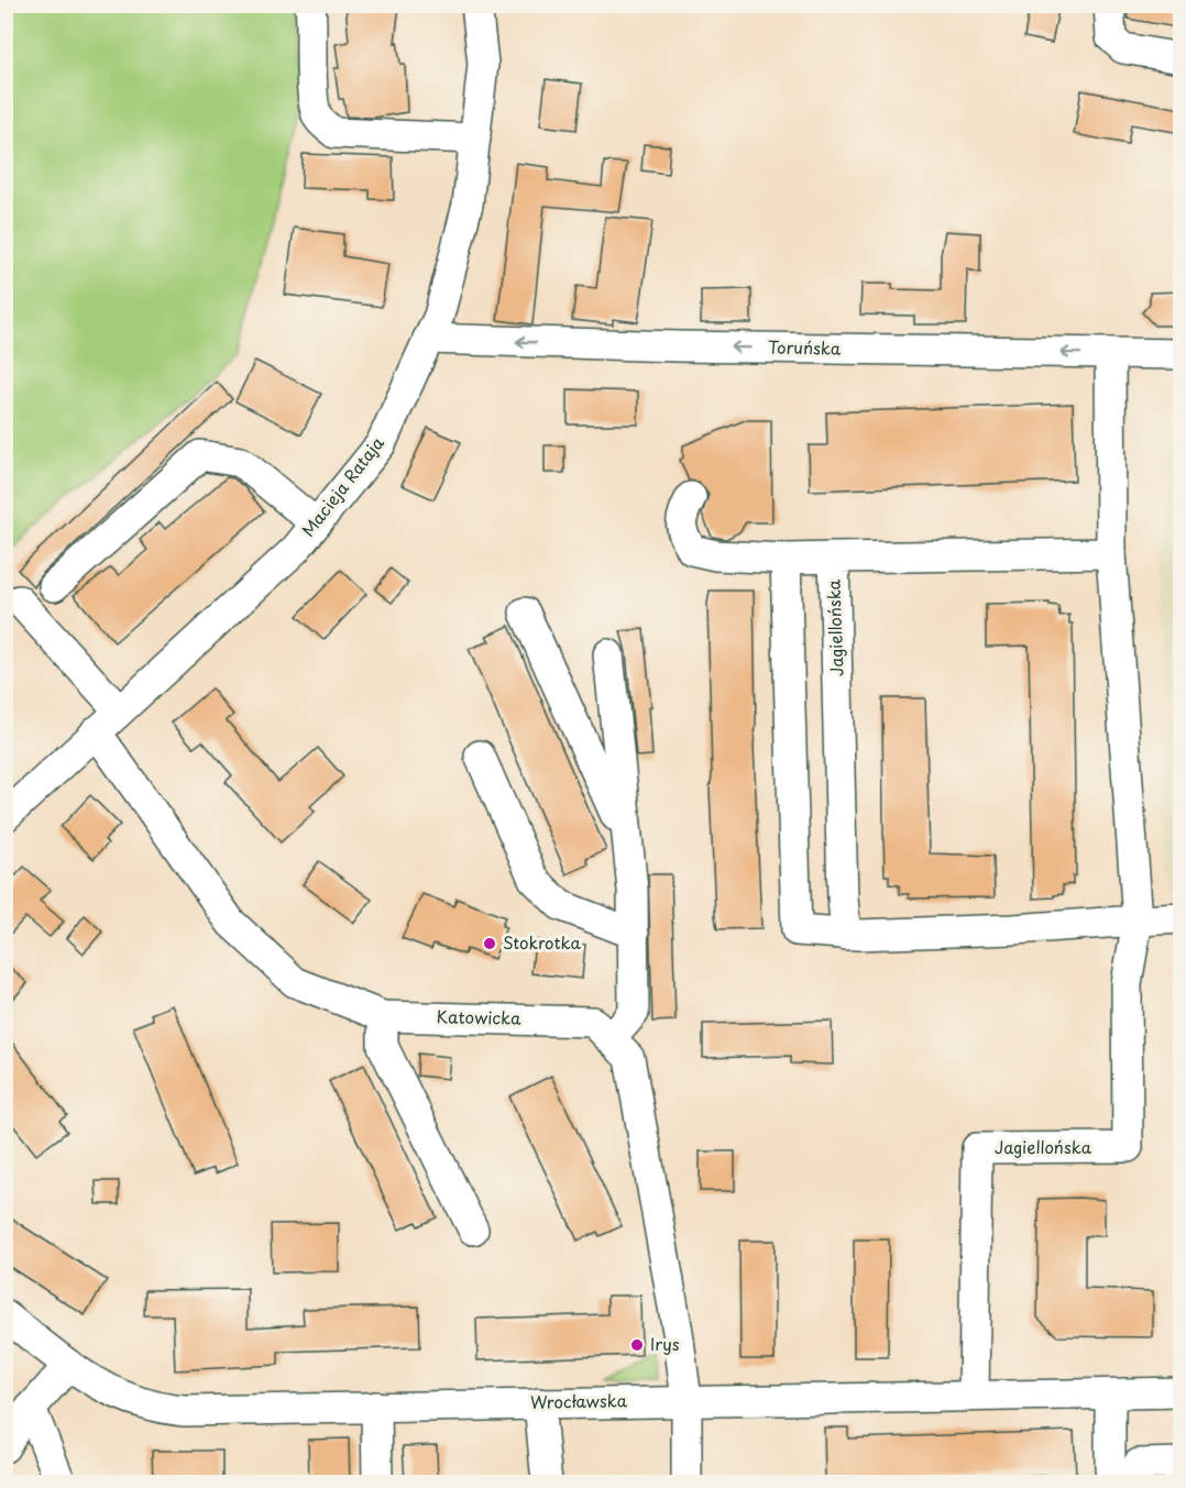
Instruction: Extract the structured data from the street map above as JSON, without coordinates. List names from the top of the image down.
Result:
{
  "streets": {
    "street": [
      "Toruńska",
      "Macieja Rataja",
      "Jagiellońska",
      "Katowicka",
      "Wrocławska"
    ]
  },
  "crossings": [
    ["Toruńska", "Macieja Rataja"],
    ["Macieja Rataja", "Katowicka"],
    ["Jagiellońska", "Wrocławska"],
    ["Katowicka", "Wrocławska"]
  ],
  "one_way": ["Toruńska"],
  "places": ["Stokrotka", "Irys"]
}
